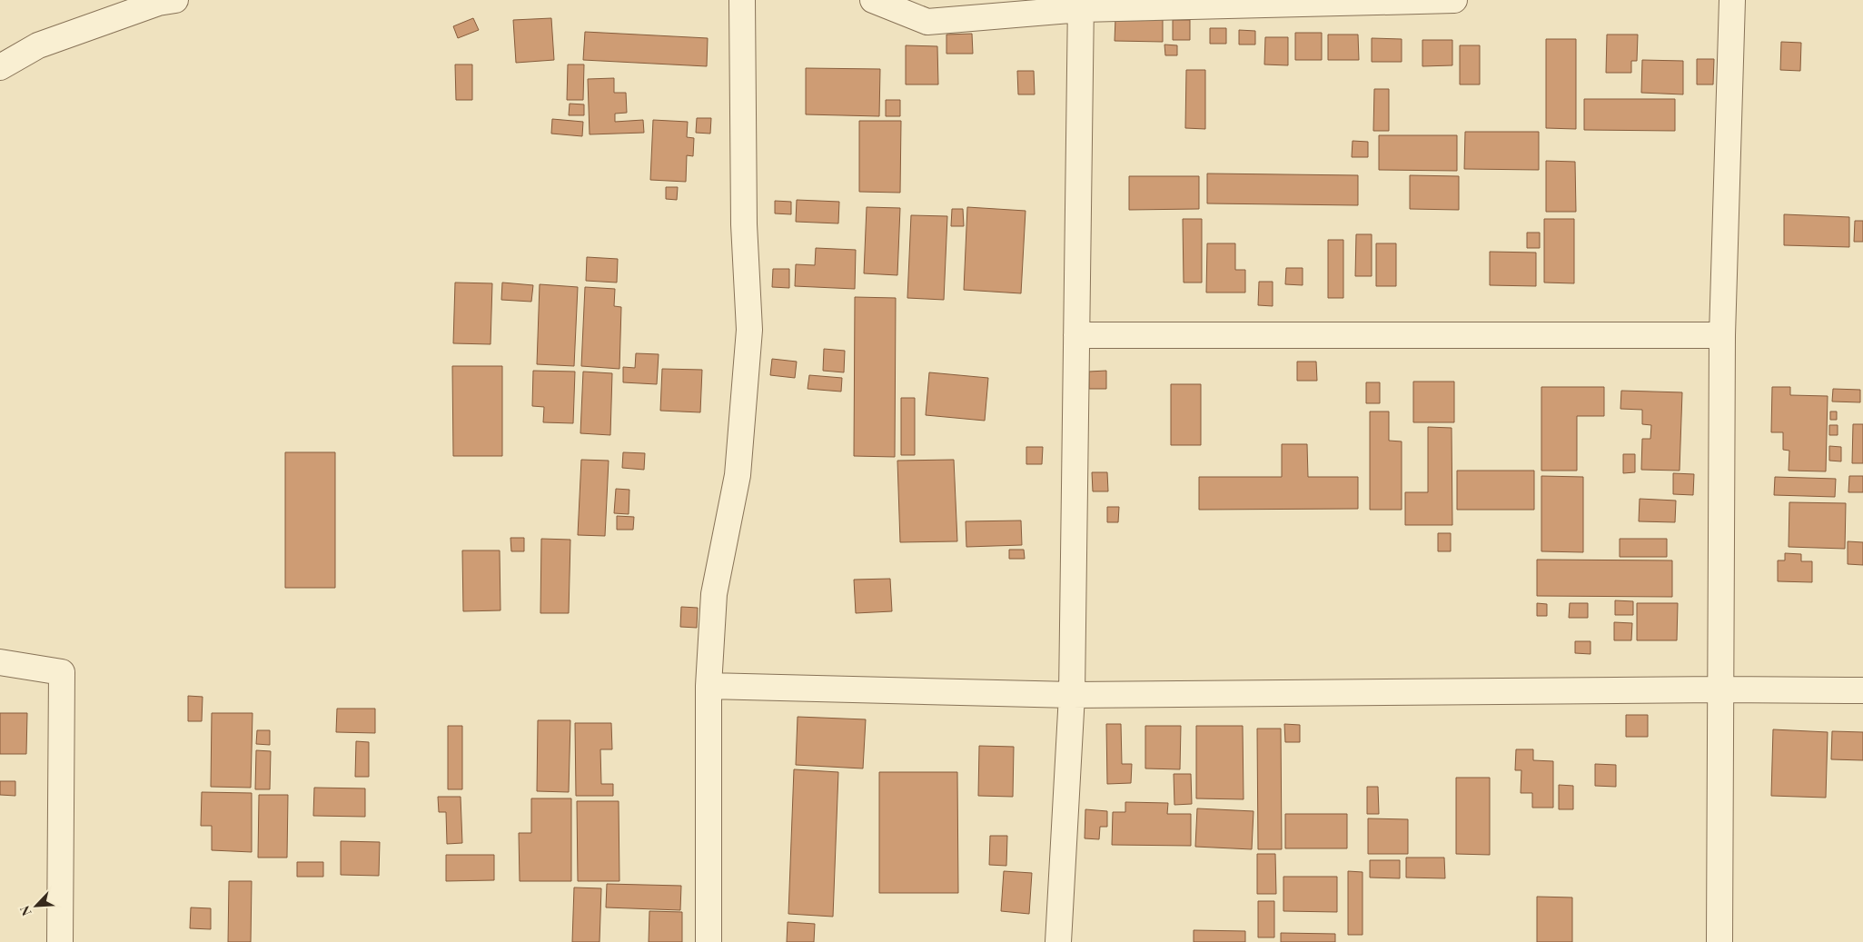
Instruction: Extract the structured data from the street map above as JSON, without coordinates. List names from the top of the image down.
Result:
{
  "north": "bottom left"
}
